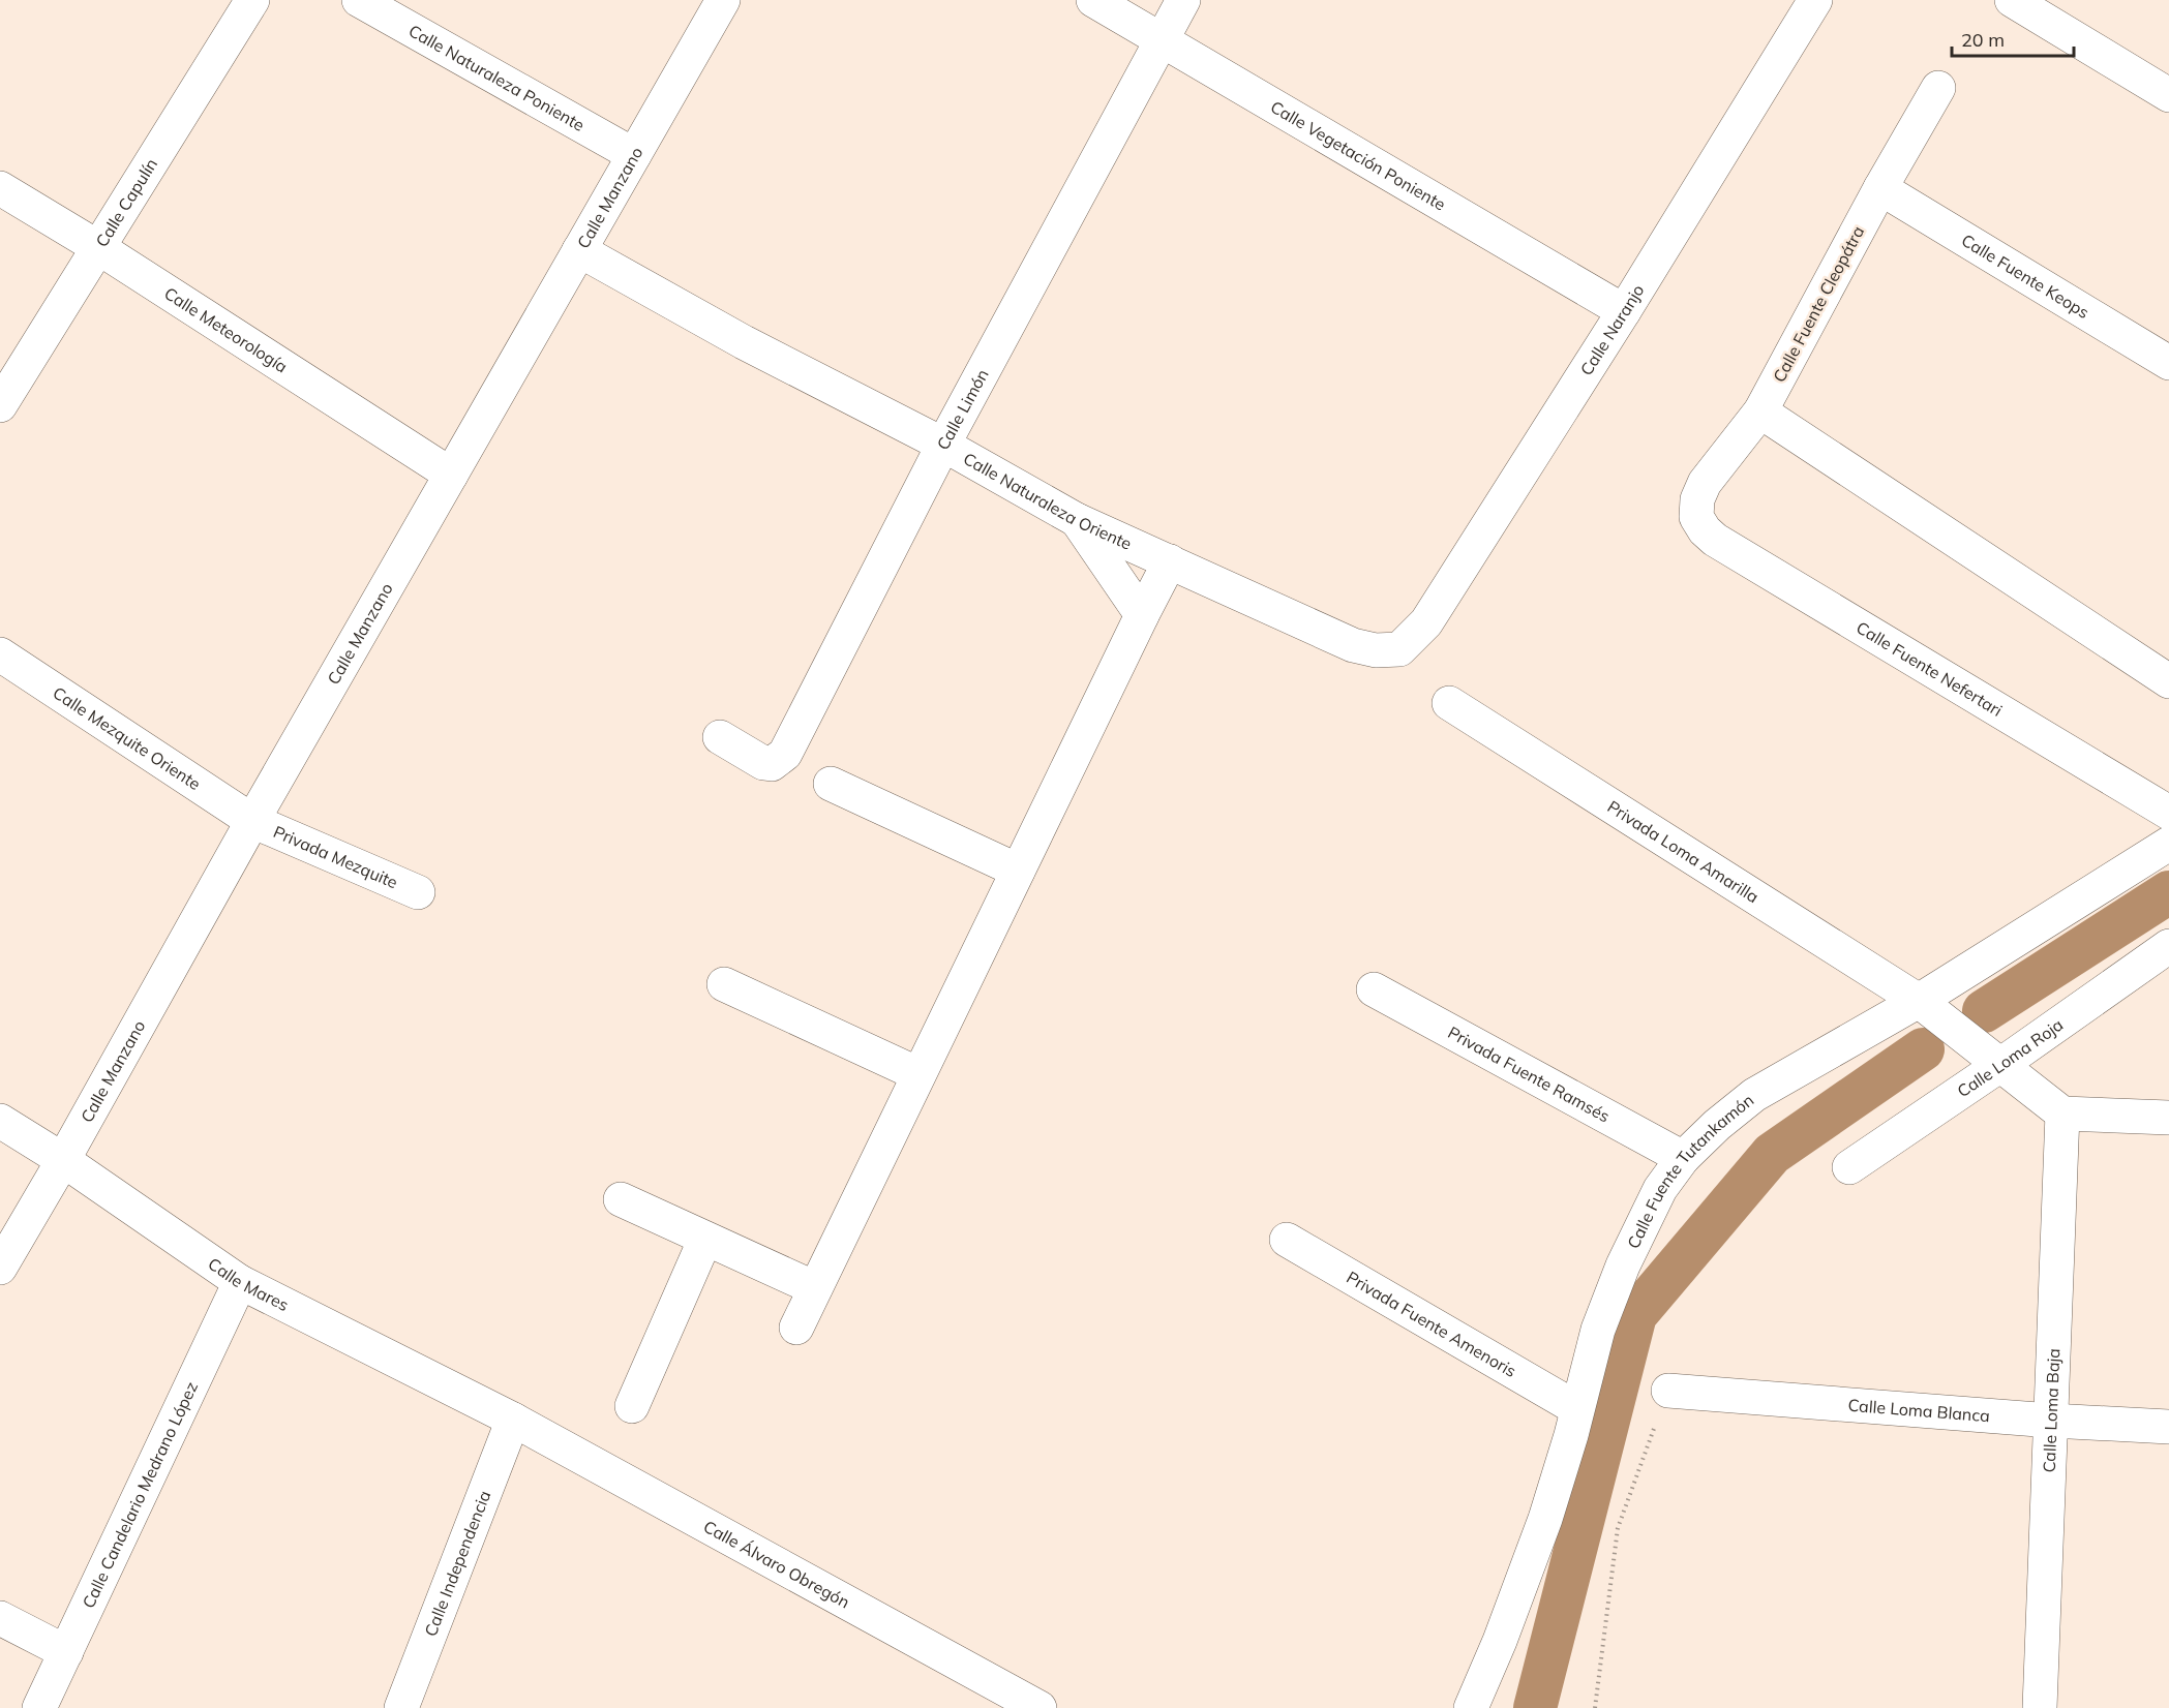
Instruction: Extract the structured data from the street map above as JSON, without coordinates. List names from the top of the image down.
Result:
{
  "streets": {
    "street": [
      "Calle Naturaleza Poniente",
      "Calle Vegetación Poniente",
      "Calle Manzano",
      "Calle Capulín",
      "Calle Fuente Keops",
      "Calle Fuente Cleopátra",
      "Calle Naranjo",
      "Calle Meteorología",
      "Calle Limón",
      "Calle Naturaleza Oriente",
      "Calle Fuente Nefertari",
      "Calle Mezquite Oriente",
      "Privada Loma Amarilla",
      "Privada Mezquite",
      "Calle Loma Roja",
      "Privada Fuente Ramsés",
      "Calle Fuente Tutankamón",
      "Calle Mares",
      "Privada Fuente Amenoris",
      "Calle Loma Blanca",
      "Calle Loma Baja",
      "Calle Candelario Medrano López",
      "Calle Independencia",
      "Calle Álvaro Obregón"
    ]
  },
  "crossings": [
    ["Calle Naturaleza Poniente", "Calle Manzano"],
    ["Calle Vegetación Poniente", "Calle Naranjo"],
    ["Calle Vegetación Poniente", "Calle Limón"],
    ["Calle Manzano", "Calle Meteorología"],
    ["Calle Manzano", "Calle Naturaleza Oriente"],
    ["Calle Manzano", "Calle Mezquite Oriente"],
    ["Calle Manzano", "Privada Mezquite"],
    ["Calle Manzano", "Calle Mares"],
    ["Calle Capulín", "Calle Meteorología"],
    ["Calle Fuente Keops", "Calle Fuente Cleopátra"],
    ["Calle Fuente Cleopátra", "Calle Fuente Nefertari"],
    ["Calle Naranjo", "Calle Naturaleza Oriente"],
    ["Calle Limón", "Calle Naturaleza Oriente"],
    ["Calle Mezquite Oriente", "Privada Mezquite"],
    ["Privada Loma Amarilla", "Calle Loma Roja"],
    ["Privada Loma Amarilla", "Calle Fuente Tutankamón"],
    ["Privada Loma Amarilla", "Calle Loma Baja"],
    ["Privada Fuente Ramsés", "Calle Fuente Tutankamón"],
    ["Calle Fuente Tutankamón", "Privada Fuente Amenoris"],
    ["Calle Mares", "Calle Candelario Medrano López"],
    ["Calle Mares", "Calle Independencia"],
    ["Calle Mares", "Calle Álvaro Obregón"],
    ["Calle Loma Blanca", "Calle Loma Baja"],
    ["Calle Independencia", "Calle Álvaro Obregón"]
  ],
  "scale_bar": "20 m"
}
